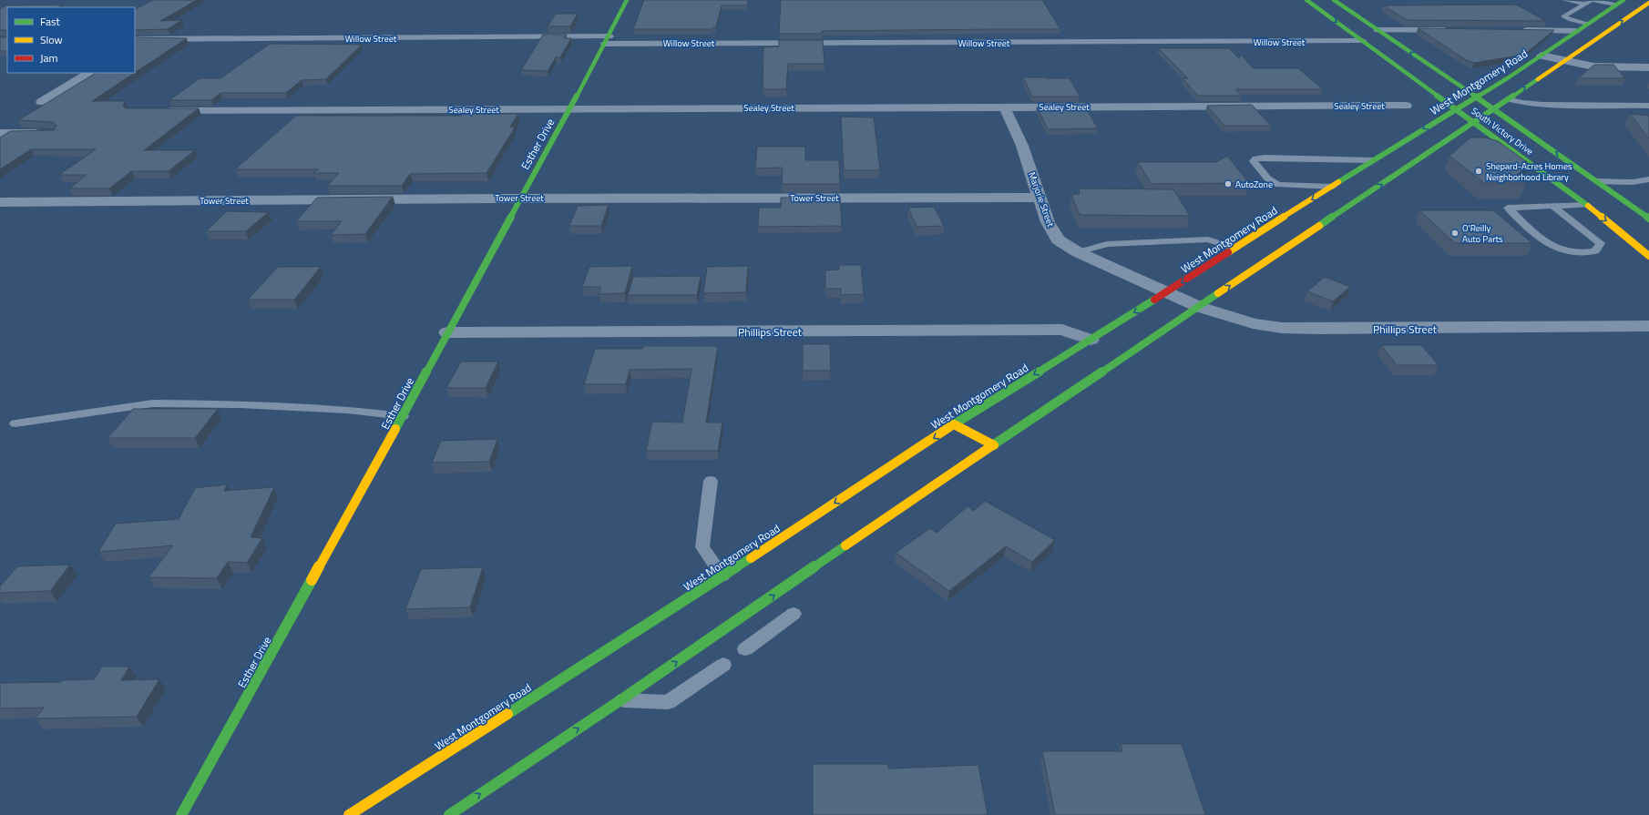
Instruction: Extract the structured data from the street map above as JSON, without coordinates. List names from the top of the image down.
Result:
{
  "streets": {
    "main road": ["West Montgomery Road", "South Victory Drive", "Esther Drive"],
    "street": [
      "Willow Street",
      "Sealey Street",
      "Tower Street",
      "Marjorie Street",
      "Phillips Street"
    ]
  },
  "crossings": [
    ["Willow Street", "South Victory Drive"],
    ["Willow Street", "Esther Drive"],
    ["West Montgomery Road", "South Victory Drive"],
    ["West Montgomery Road", "Marjorie Street"],
    ["West Montgomery Road", "Phillips Street"],
    ["Sealey Street", "Esther Drive"],
    ["Sealey Street", "Marjorie Street"],
    ["Esther Drive", "Tower Street"],
    ["Esther Drive", "Phillips Street"],
    ["Tower Street", "Marjorie Street"],
    ["Marjorie Street", "Phillips Street"]
  ],
  "places": ["Shepard-Acres Homes Neighborhood Library", "AutoZone", "O'Reilly Auto Parts"],
  "legend": ["Fast", "Slow", "Jam"]
}
